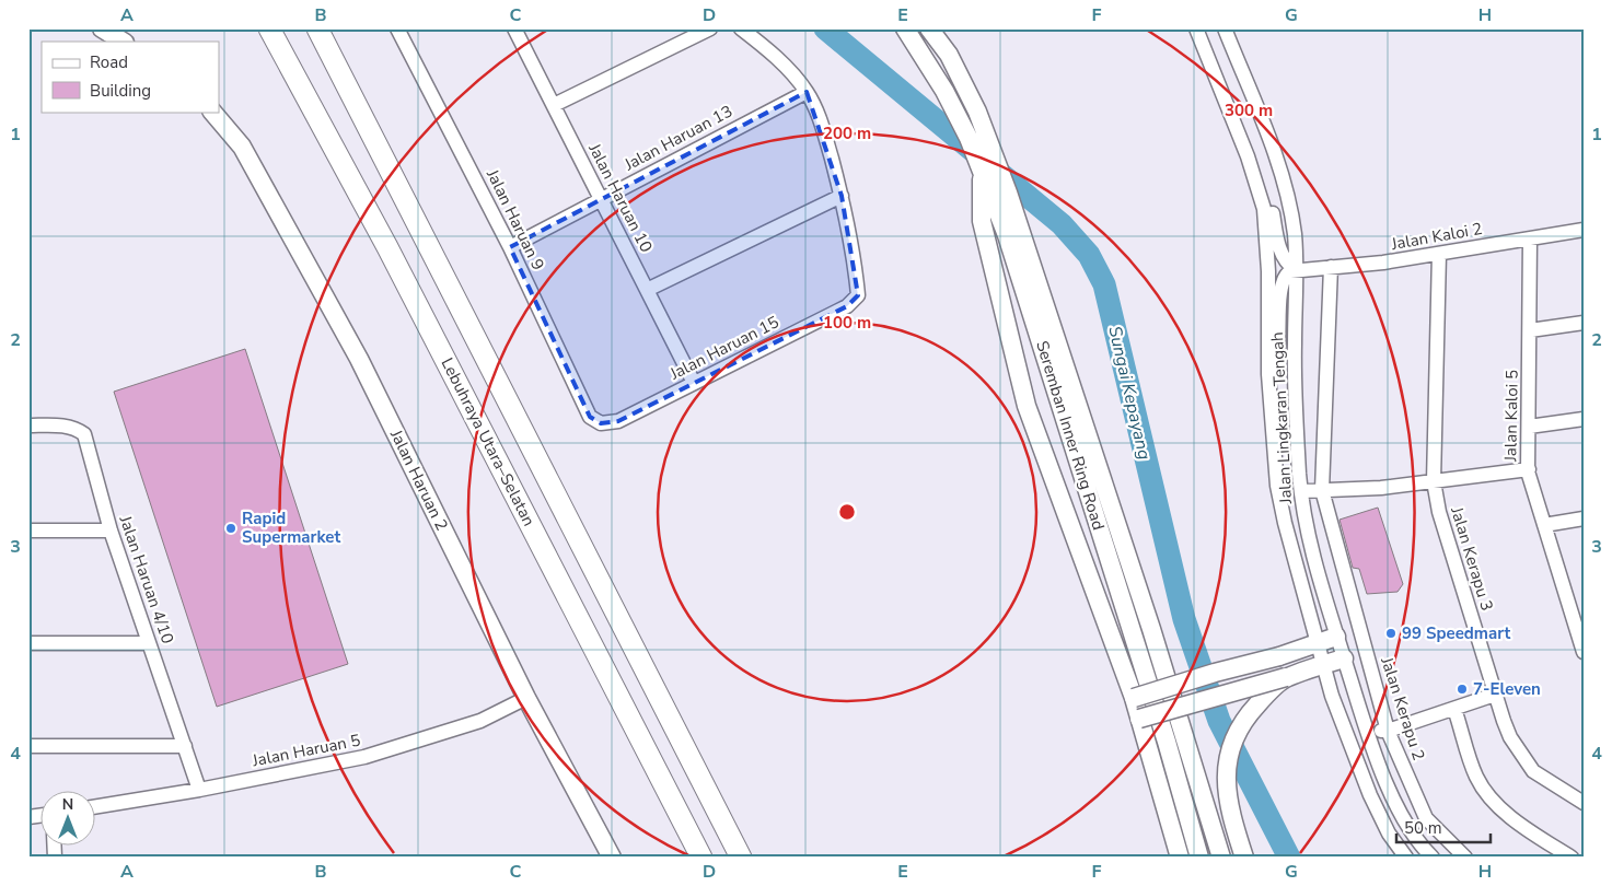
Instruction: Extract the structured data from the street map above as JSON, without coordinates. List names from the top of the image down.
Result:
{
  "streets": {
    "highway": ["Lebuhraya Utara–Selatan"],
    "main road": ["Seremban Inner Ring Road", "Jalan Haruan 2"],
    "street": [
      "Jalan Haruan 13",
      "Jalan Haruan 10",
      "Jalan Haruan 9",
      "Jalan Kaloi 2",
      "Jalan Haruan 15",
      "Jalan Kaloi 5",
      "Jalan Lingkaran Tengah",
      "Jalan Kerapu 3",
      "Jalan Haruan 4/10",
      "Jalan Kerapu 2",
      "Jalan Haruan 5"
    ]
  },
  "crossings": [
    ["Jalan Haruan 13", "Jalan Haruan 10"],
    ["Jalan Haruan 13", "Jalan Haruan 9"],
    ["Jalan Haruan 10", "Jalan Haruan 15"],
    ["Jalan Haruan 9", "Jalan Haruan 15"],
    ["Jalan Kaloi 2", "Jalan Kaloi 5"],
    ["Jalan Kaloi 2", "Jalan Lingkaran Tengah"],
    ["Jalan Kaloi 2", "Jalan Kerapu 3"],
    ["Jalan Kaloi 2", "Jalan Kerapu 2"],
    ["Jalan Haruan 2", "Jalan Haruan 5"],
    ["Jalan Haruan 4/10", "Jalan Haruan 5"]
  ],
  "water": ["Sungai Kepayang"],
  "places": ["Rapid Supermarket", "99 Speedmart", "7-Eleven"],
  "legend": ["Road", "Building"],
  "scale_bar": "50 m",
  "north": "top",
  "grid": {
    "columns": [
      "A",
      "B",
      "C",
      "D",
      "E",
      "F",
      "G",
      "H"
    ],
    "rows": [
      "1",
      "2",
      "3",
      "4"
    ]
  },
  "rings": ["300 m", "200 m", "100 m"]
}
